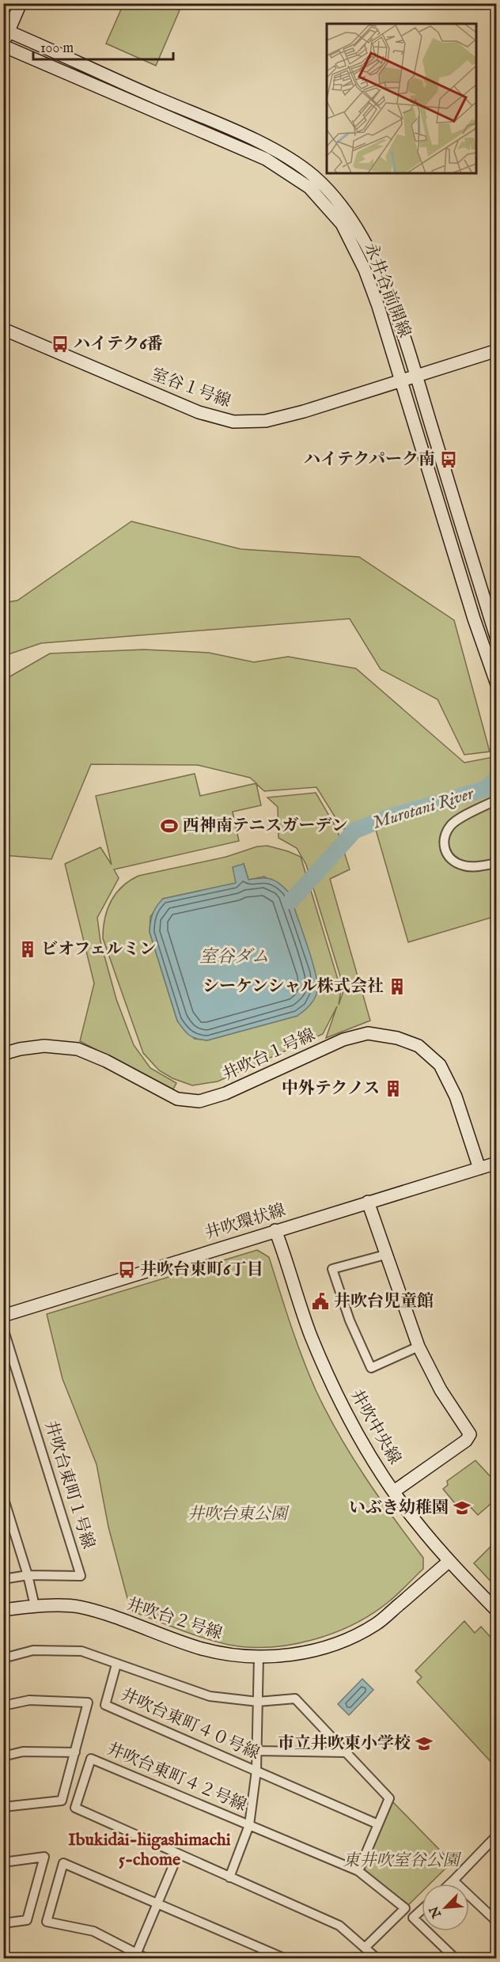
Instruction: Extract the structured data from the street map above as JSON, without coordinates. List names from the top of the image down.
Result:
{
  "streets": {
    "street": [
      "永井谷前開線",
      "室谷１号線",
      "井吹台１号線",
      "井吹環状線",
      "井吹中央線",
      "井吹台東町１号線",
      "井吹台２号線",
      "井吹台東町４０号線",
      "井吹台東町４２号線"
    ]
  },
  "crossings": [
    ["永井谷前開線", "室谷１号線"],
    ["井吹台１号線", "井吹環状線"],
    ["井吹環状線", "井吹中央線"],
    ["井吹中央線", "井吹台２号線"]
  ],
  "districts": ["Ibukidai-higashimachi 5-chome"],
  "water": ["Murotani River", "室谷ダム"],
  "parks": ["井吹台東公園", "東井吹室谷公園"],
  "places": {
    "bus stop": ["ハイテク6番", "ハイテクパーク南", "井吹台東町6丁目"],
    "sports": ["西神南テニスガーデン"],
    "building": ["ビオフェルミン", "シーケンシャル株式会社", "中外テクノス"],
    "public building": ["井吹台児童館"],
    "school or university": ["いぶき幼稚園", "市立井吹東小学校"]
  },
  "scale_bar": "100 m",
  "north": "bottom left"
}
